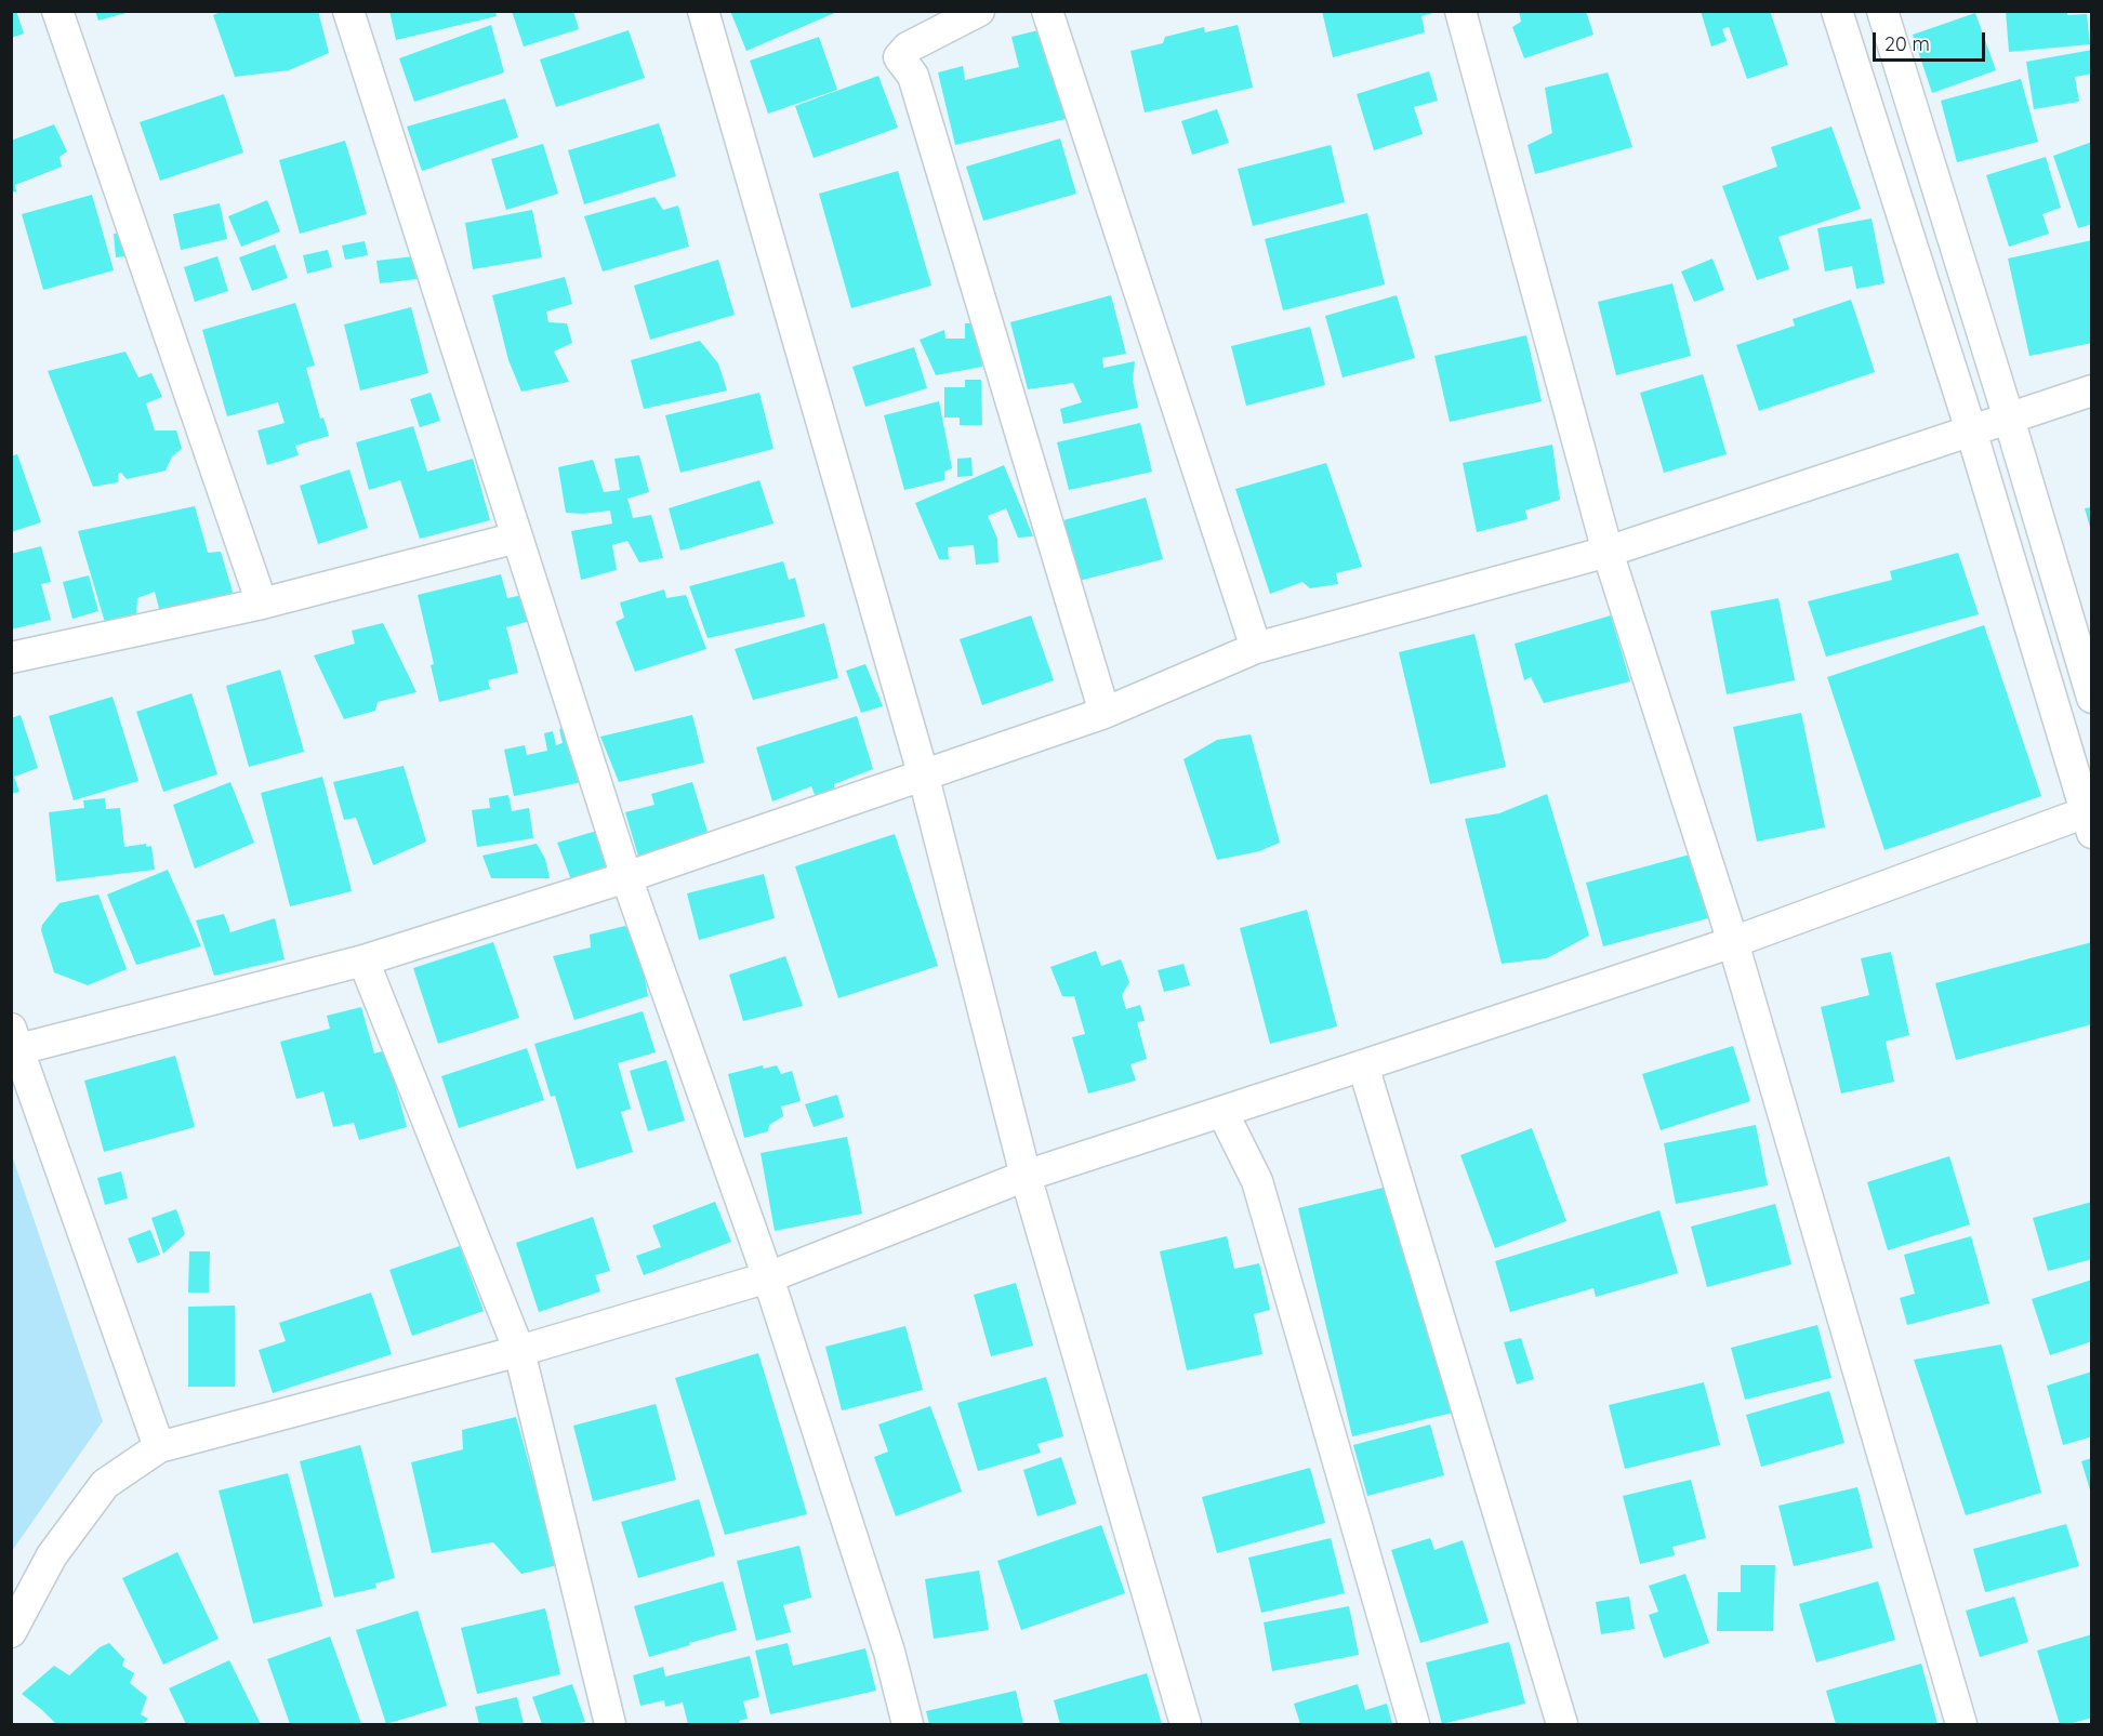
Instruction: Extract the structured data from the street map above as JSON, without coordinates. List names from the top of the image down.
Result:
{
  "scale_bar": "20 m"
}
